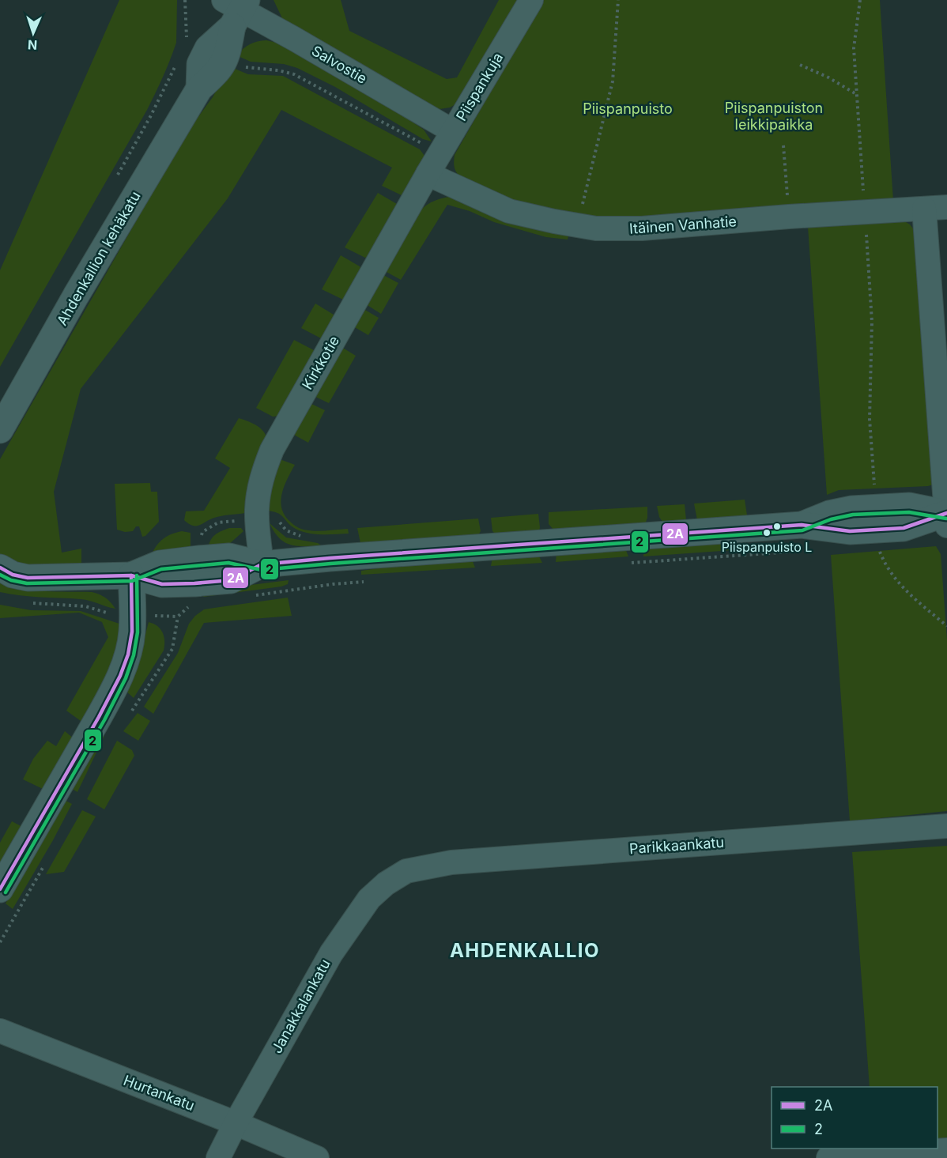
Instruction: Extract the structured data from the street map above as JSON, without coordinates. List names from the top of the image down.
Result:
{
  "streets": {
    "street": [
      "Salvostie",
      "Piispankuja",
      "Itäinen Vanhatie",
      "Ahdenkallion kehäkatu",
      "Kirkkotie",
      "Parikkaankatu",
      "Janakkalankatu",
      "Hurtankatu"
    ]
  },
  "crossings": [
    ["Salvostie", "Piispankuja"],
    ["Salvostie", "Ahdenkallion kehäkatu"],
    ["Piispankuja", "Itäinen Vanhatie"],
    ["Piispankuja", "Kirkkotie"],
    ["Itäinen Vanhatie", "Kirkkotie"],
    ["Parikkaankatu", "Janakkalankatu"],
    ["Janakkalankatu", "Hurtankatu"]
  ],
  "districts": ["AHDENKALLIO"],
  "parks": ["Piispanpuiston leikkipaikka", "Piispanpuisto"],
  "places": ["Piispanpuisto L"],
  "lines": ["transit line 2", "transit line 2A"],
  "legend": ["2A", "2"],
  "north": "bottom"
}
